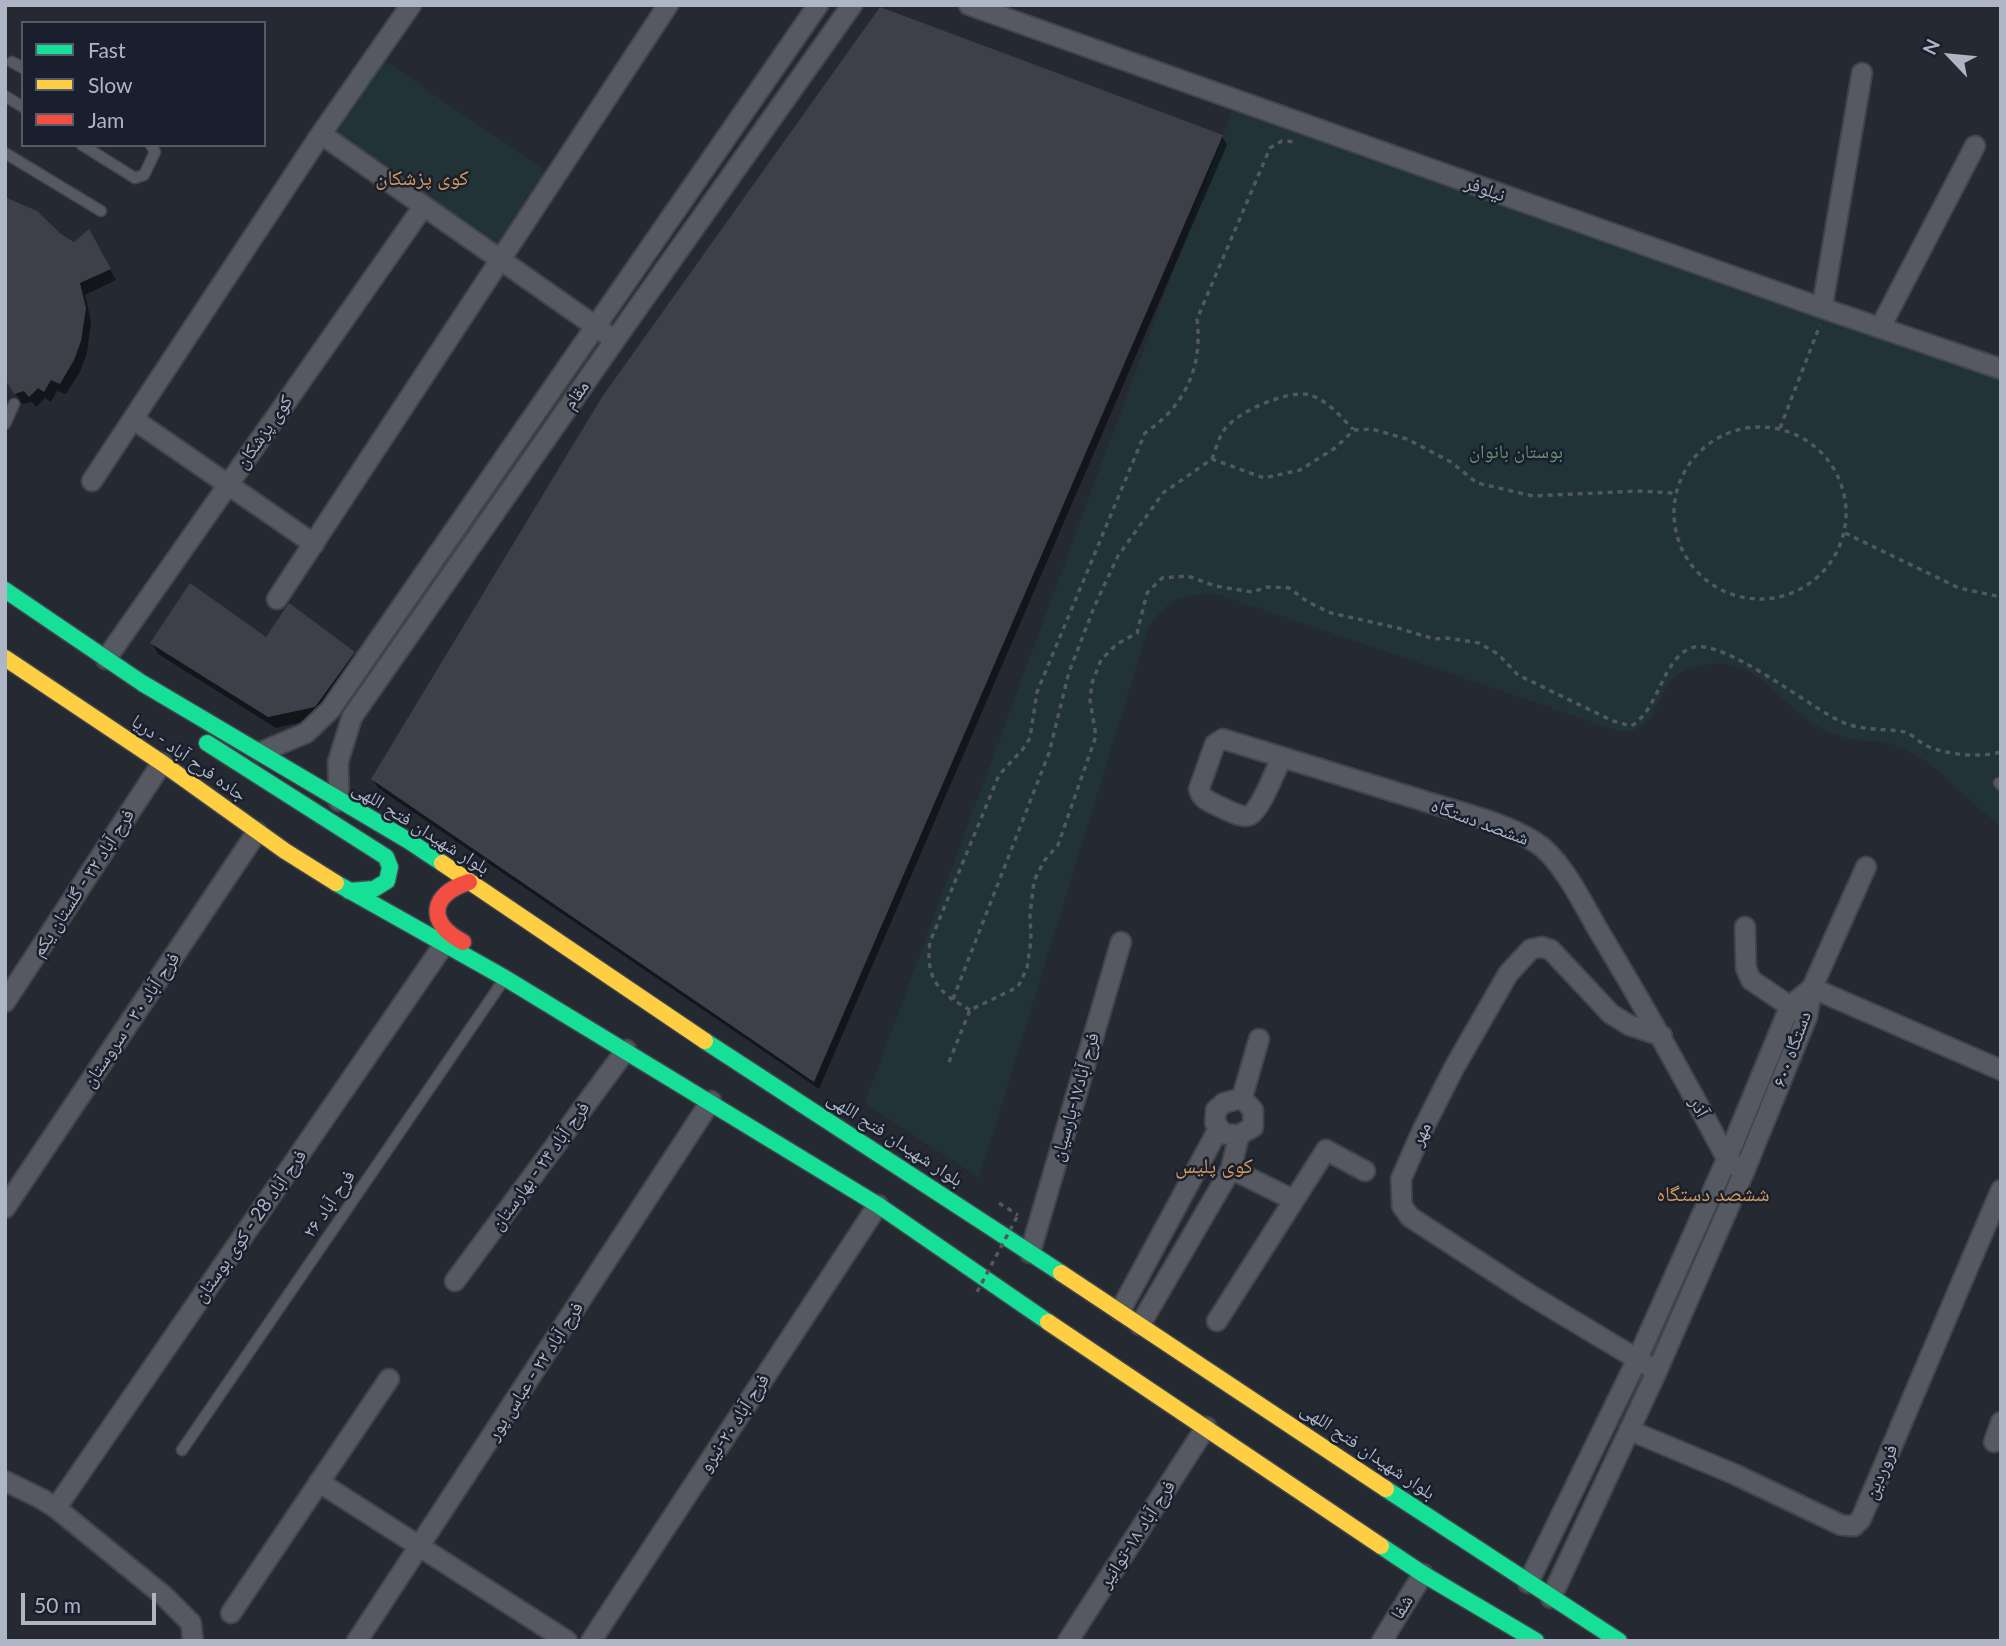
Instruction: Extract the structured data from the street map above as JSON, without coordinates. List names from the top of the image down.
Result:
{
  "streets": {
    "main road": ["جاده فرح آباد - دریا", "بلوار شهیدان فتح اللهی"],
    "street": [
      "نیلوفر",
      "مقام",
      "کوی پزشکان",
      "ششصد دستگاه",
      "فرح آباد ۳۲ - گلستان یکم",
      "فرح آباد ۳۰ - سروستان",
      "۶۰۰ دستگاه",
      "فرح آباد۱۷-پارسیان",
      "آذر",
      "مهر",
      "فرح آباد ۲۴ - بهارستان",
      "فرح آباد 28 - کوی بوستان",
      "فرح آباد ۲۲ - عباس پور",
      "فرح آباد ۲۰-نیرو",
      "فروردین",
      "فرح آباد ۱۸-توانیر",
      "شفا"
    ],
    "lane": ["فرح آباد ۲۶"]
  },
  "crossings": [
    ["مقام", "بلوار شهیدان فتح اللهی"],
    ["کوی پزشکان", "جاده فرح آباد - دریا"],
    ["جاده فرح آباد - دریا", "بلوار شهیدان فتح اللهی"],
    ["جاده فرح آباد - دریا", "فرح آباد ۳۲ - گلستان یکم"],
    ["جاده فرح آباد - دریا", "فرح آباد ۳۰ - سروستان"],
    ["ششصد دستگاه", "آذر"],
    ["ششصد دستگاه", "مهر"],
    ["بلوار شهیدان فتح اللهی", "۶۰۰ دستگاه"],
    ["بلوار شهیدان فتح اللهی", "فرح آباد۱۷-پارسیان"],
    ["۶۰۰ دستگاه", "آذر"],
    ["۶۰۰ دستگاه", "مهر"],
    ["۶۰۰ دستگاه", "فروردین"],
    ["آذر", "مهر"]
  ],
  "districts": ["کوی پزشکان", "کوی پلیس", "ششصد دستگاه"],
  "parks": ["بوستان بانوان"],
  "legend": ["Fast", "Slow", "Jam"],
  "scale_bar": "50 m",
  "north": "top left"
}
